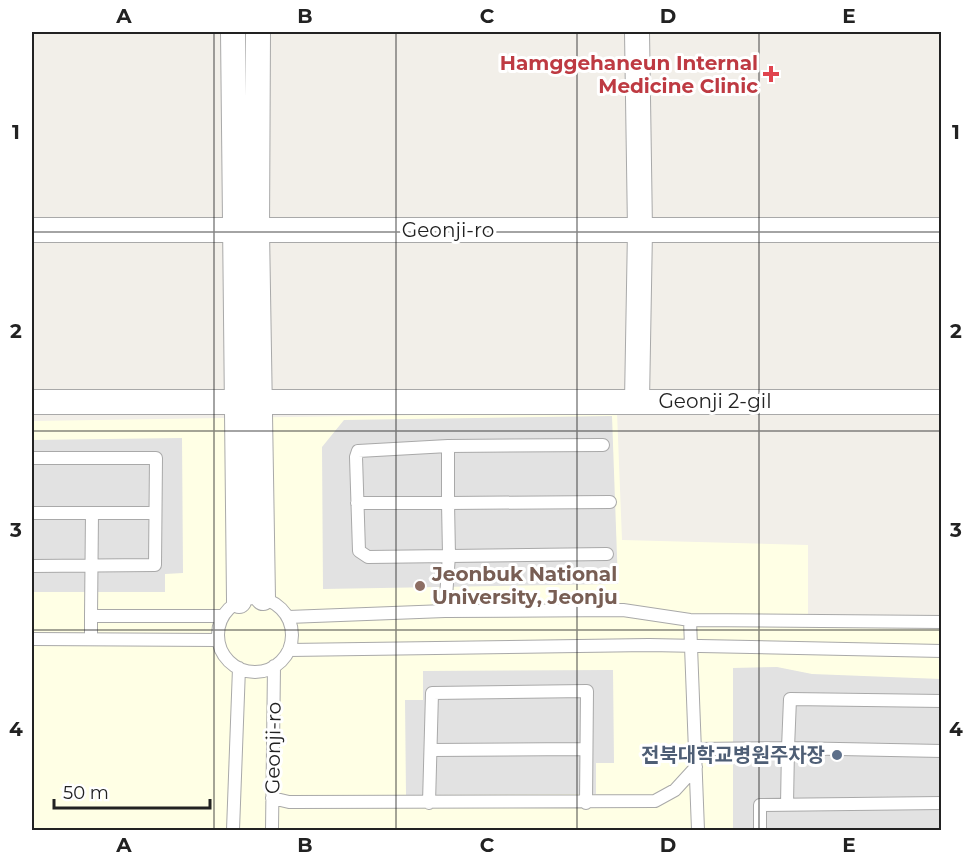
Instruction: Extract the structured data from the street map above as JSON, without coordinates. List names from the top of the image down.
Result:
{
  "streets": {
    "street": ["Geonji-ro", "Geonji 2-gil"]
  },
  "crossings": [
    ["Geonji-ro", "Geonji 2-gil"]
  ],
  "places": {
    "health": ["Hamggehaneun Internal Medicine Clinic"],
    "other": ["Jeonbuk National University, Jeonju", "전북대학교병원주차장"]
  },
  "scale_bar": "50 m",
  "grid": {
    "columns": [
      "A",
      "B",
      "C",
      "D",
      "E"
    ],
    "rows": [
      "1",
      "2",
      "3",
      "4"
    ]
  }
}
